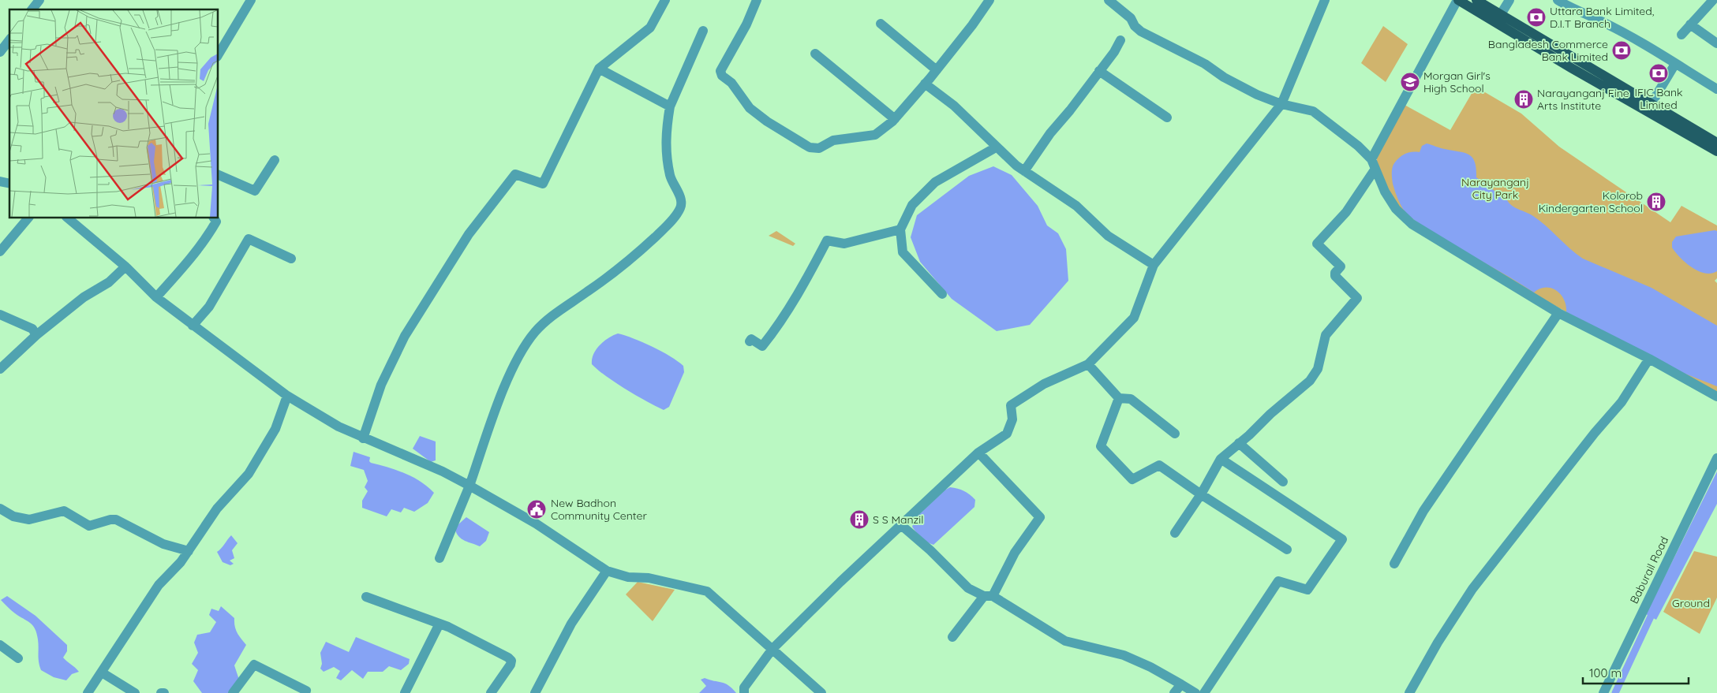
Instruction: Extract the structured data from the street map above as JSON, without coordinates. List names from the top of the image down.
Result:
{
  "streets": {
    "street": ["Baburail Road"]
  },
  "parks": ["Narayanganj City Park", "Ground"],
  "places": {
    "bank": ["Uttara Bank Limited, D.I.T Branch", "Bangladesh Commerce Bank Limited", "IFIC Bank Limited"],
    "school or university": ["Morgan Girl's High School"],
    "building": ["Narayanganj Fine Arts Institute", "Kolorob Kindergarten School", "S S Manzil"],
    "public building": ["New Badhon Community Center"]
  },
  "scale_bar": "100 m"
}
